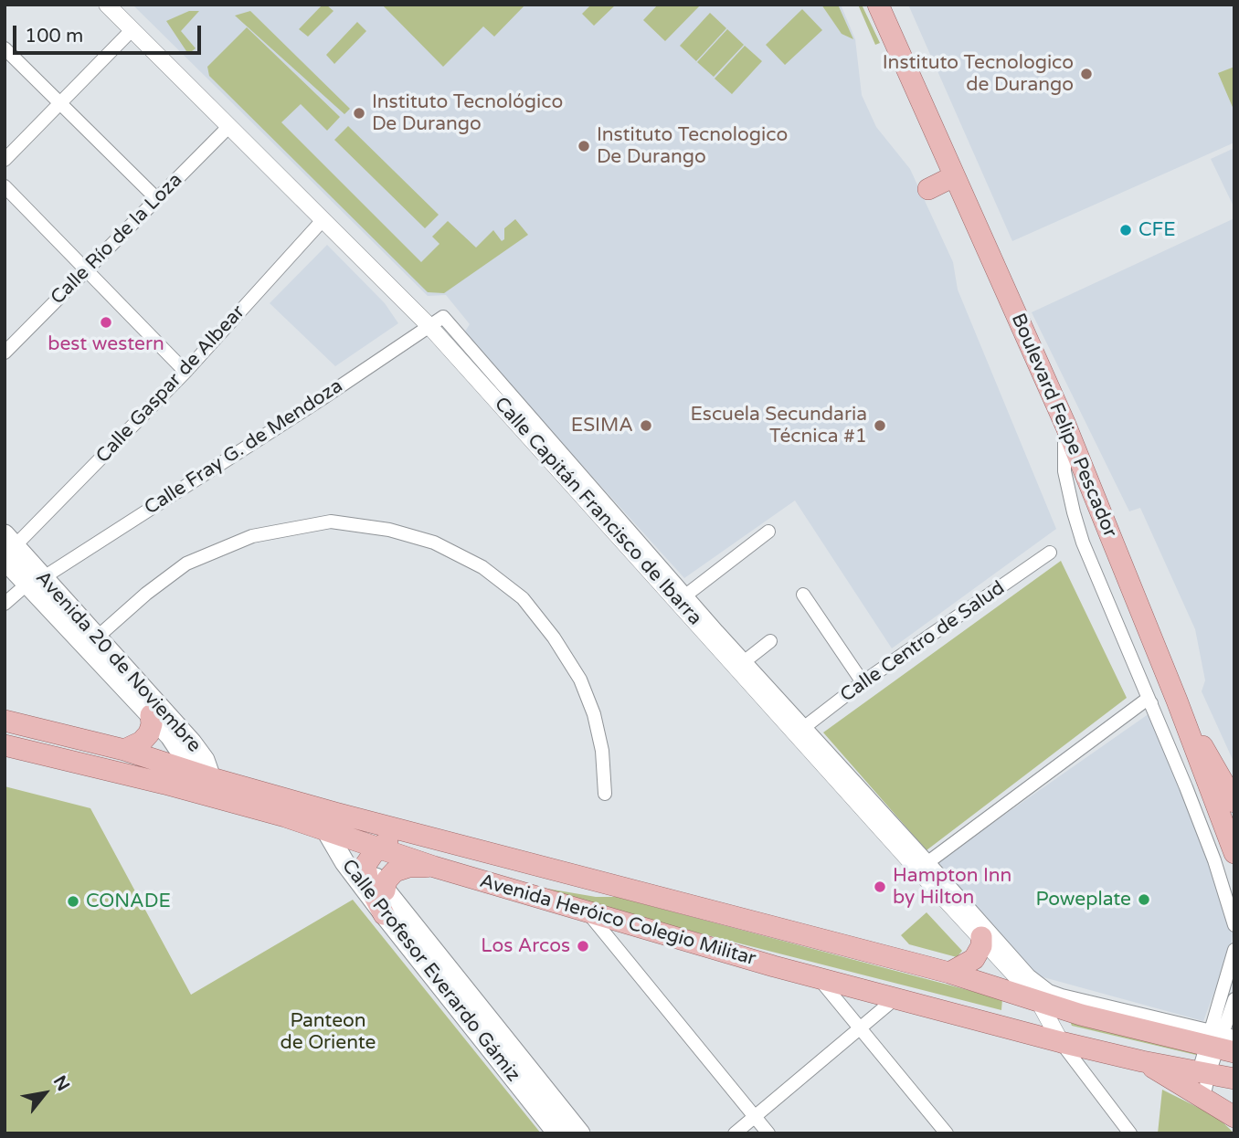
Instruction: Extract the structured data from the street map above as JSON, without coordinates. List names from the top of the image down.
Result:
{
  "streets": {
    "main road": [
      "Boulevard Felipe Pescador",
      "Avenida 20 de Noviembre",
      "Avenida Heróico Colegio Militar",
      "Calle Profesor Everardo Gámiz"
    ],
    "street": [
      "Calle Río de la Loza",
      "Calle Gaspar de Albear",
      "Calle Fray G. de Mendoza",
      "Calle Capitán Francisco de Ibarra",
      "Calle Centro de Salud"
    ]
  },
  "crossings": [
    ["Calle Río de la Loza", "Calle Capitán Francisco de Ibarra"],
    ["Calle Gaspar de Albear", "Calle Capitán Francisco de Ibarra"],
    ["Calle Gaspar de Albear", "Avenida 20 de Noviembre"],
    ["Calle Fray G. de Mendoza", "Calle Capitán Francisco de Ibarra"],
    ["Calle Fray G. de Mendoza", "Avenida 20 de Noviembre"],
    ["Calle Capitán Francisco de Ibarra", "Calle Centro de Salud"],
    ["Calle Capitán Francisco de Ibarra", "Avenida Heróico Colegio Militar"],
    ["Avenida 20 de Noviembre", "Avenida Heróico Colegio Militar"],
    ["Avenida Heróico Colegio Militar", "Calle Profesor Everardo Gámiz"]
  ],
  "parks": ["Panteon de Oriente"],
  "places": [
    "Instituto Tecnologico de Durango",
    "Instituto Tecnológico De Durango",
    "Instituto Tecnologico De Durango",
    "CFE",
    "best western",
    "ESIMA",
    "Escuela Secundaria Técnica #1",
    "Hampton Inn by Hilton",
    "Poweplate",
    "CONADE",
    "Los Arcos"
  ],
  "scale_bar": "100 m",
  "north": "top right"
}
